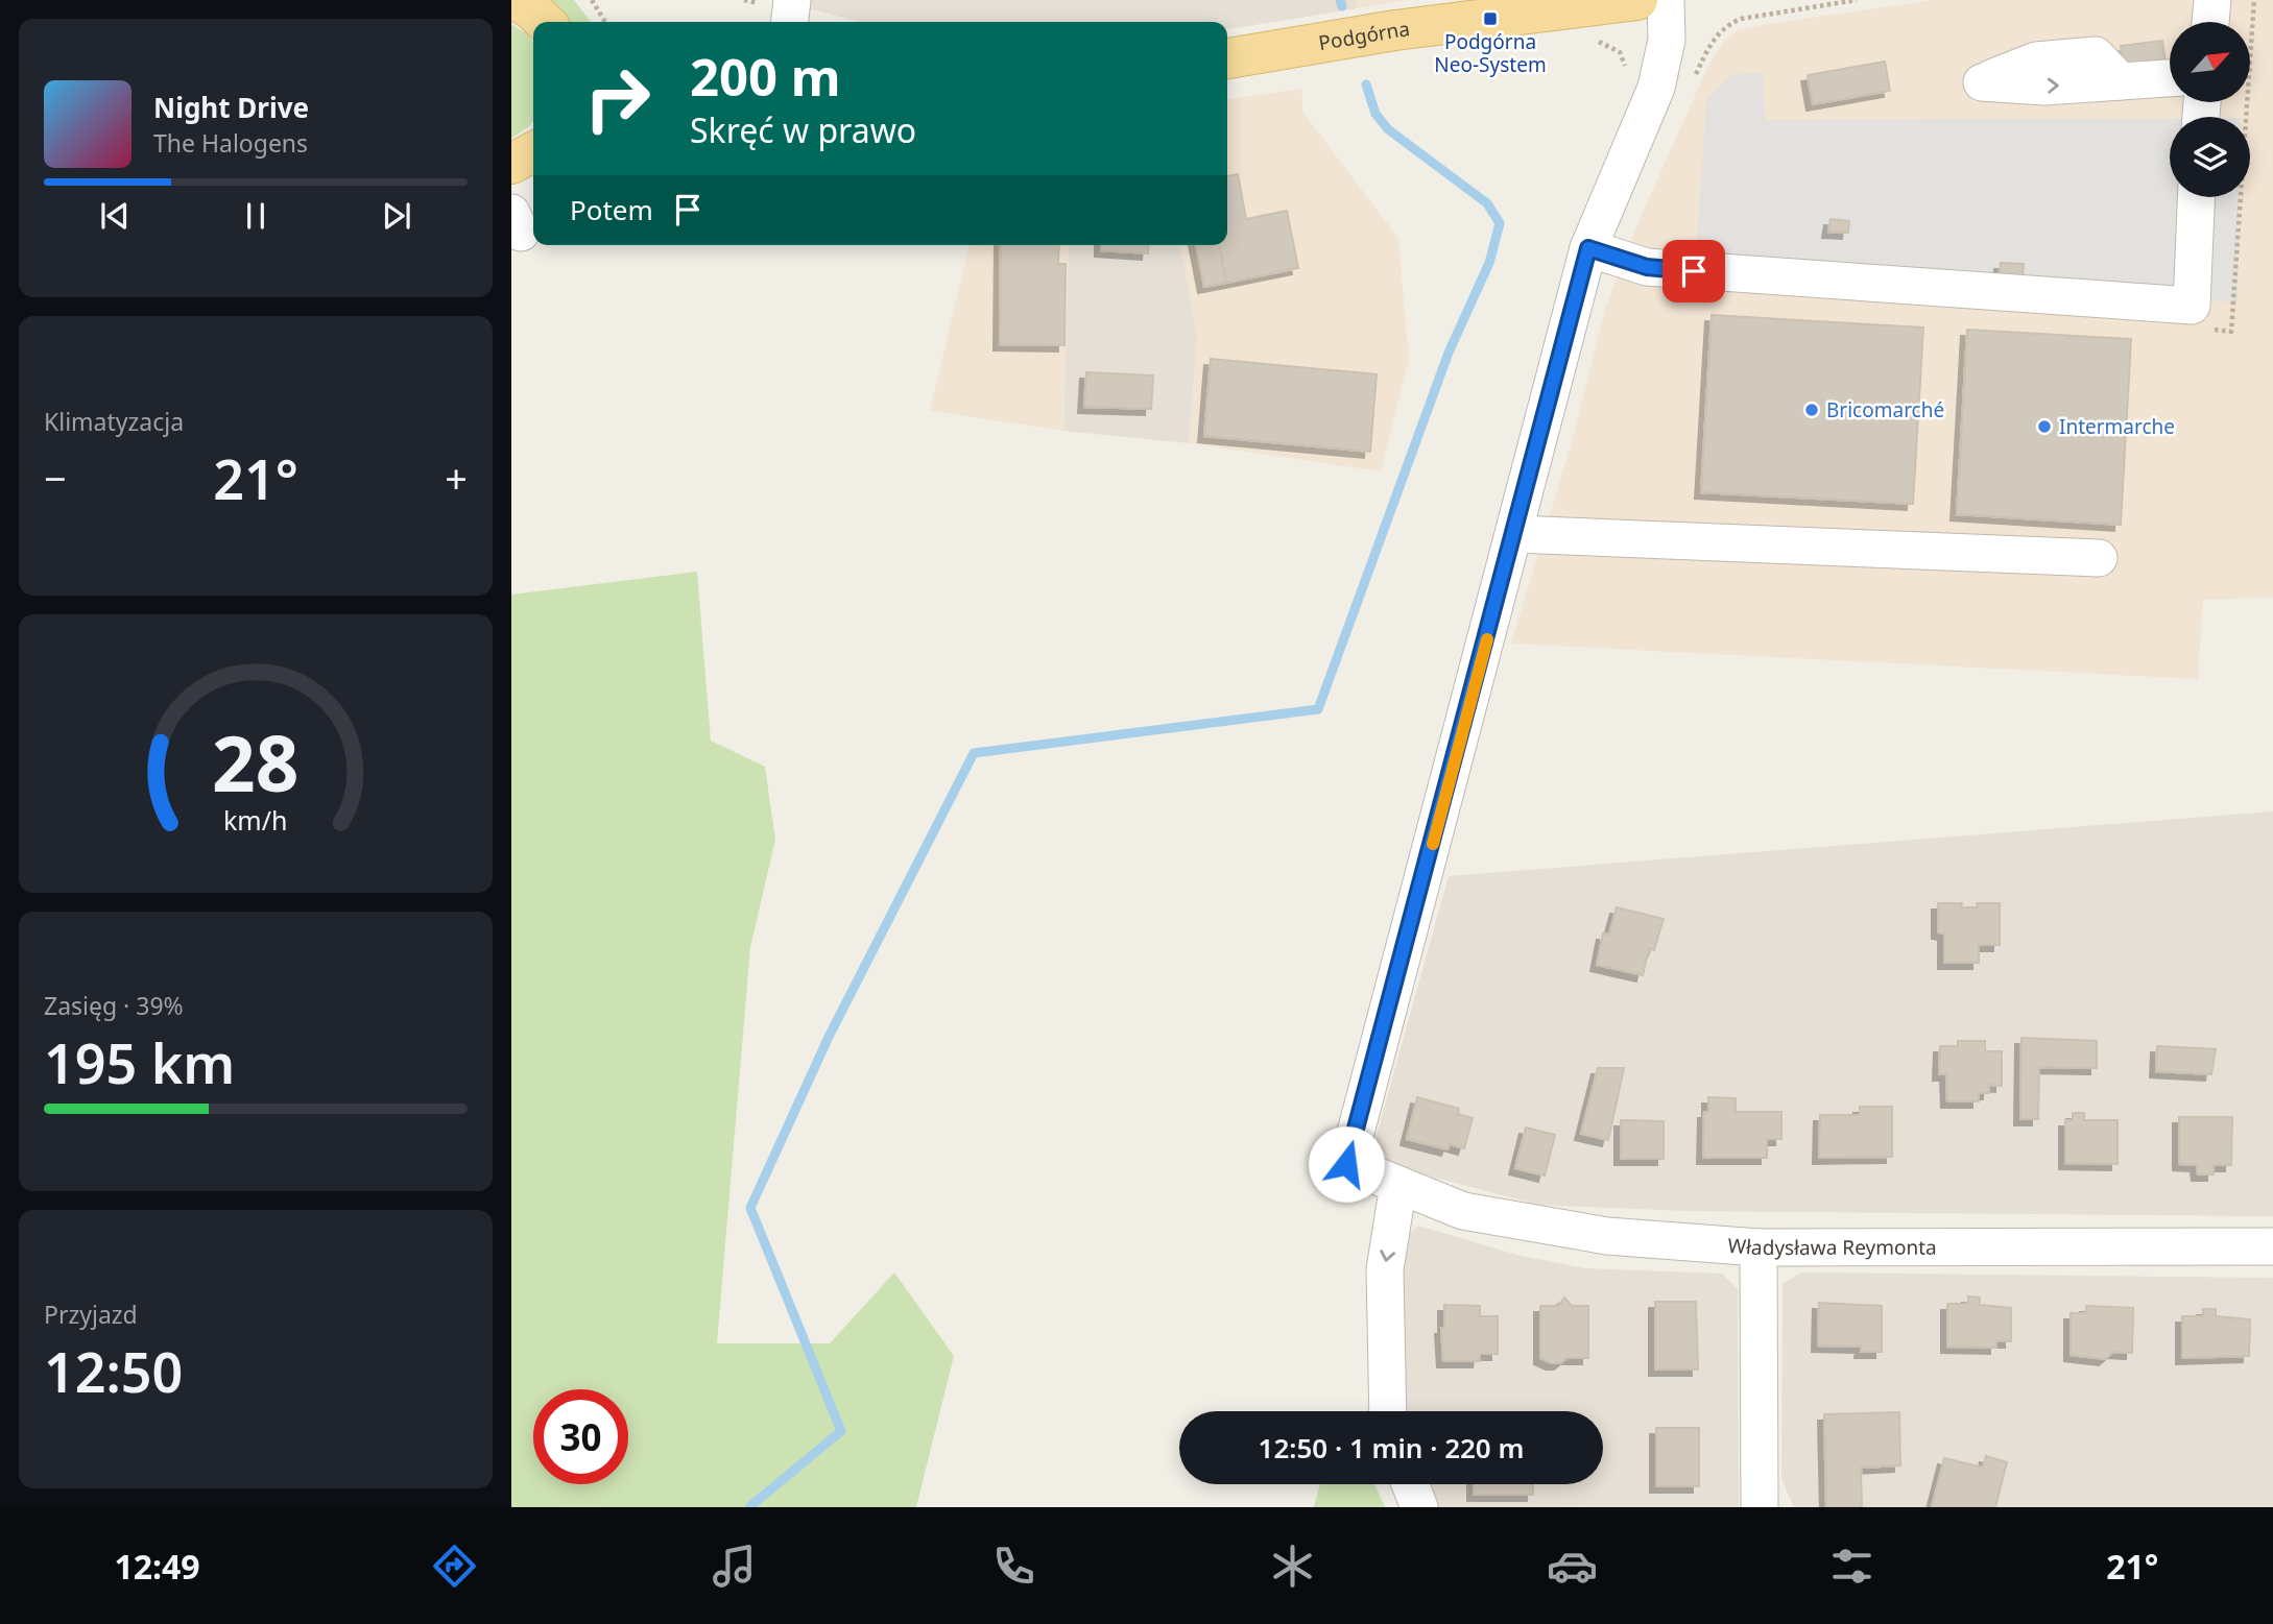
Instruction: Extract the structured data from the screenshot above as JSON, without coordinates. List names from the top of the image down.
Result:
{
  "streets": {
    "main road": ["Podgórna"],
    "street": ["Władysława Reymonta"]
  },
  "places": {
    "transit": ["Podgórna Neo-System"],
    "other": ["Bricomarché", "Intermarche"]
  },
  "north": "top right",
  "page": {
    "turn": ["200 m", "Skręć w prawo"],
    "song": ["Night Drive", "The Halogens"],
    "then": "Potem",
    "tile": [
      "Klimatyzacja",
      ["Zasięg · 39%", "195 km"],
      ["Przyjazd", "12:50"]
    ],
    "heat": ["−", "21°", "+"],
    "limit": "30",
    "trip": "12:50 · 1 min · 220 m",
    "tabs": ["12:49", "21°"],
    "gauge": ["28", "km/h"]
  }
}
